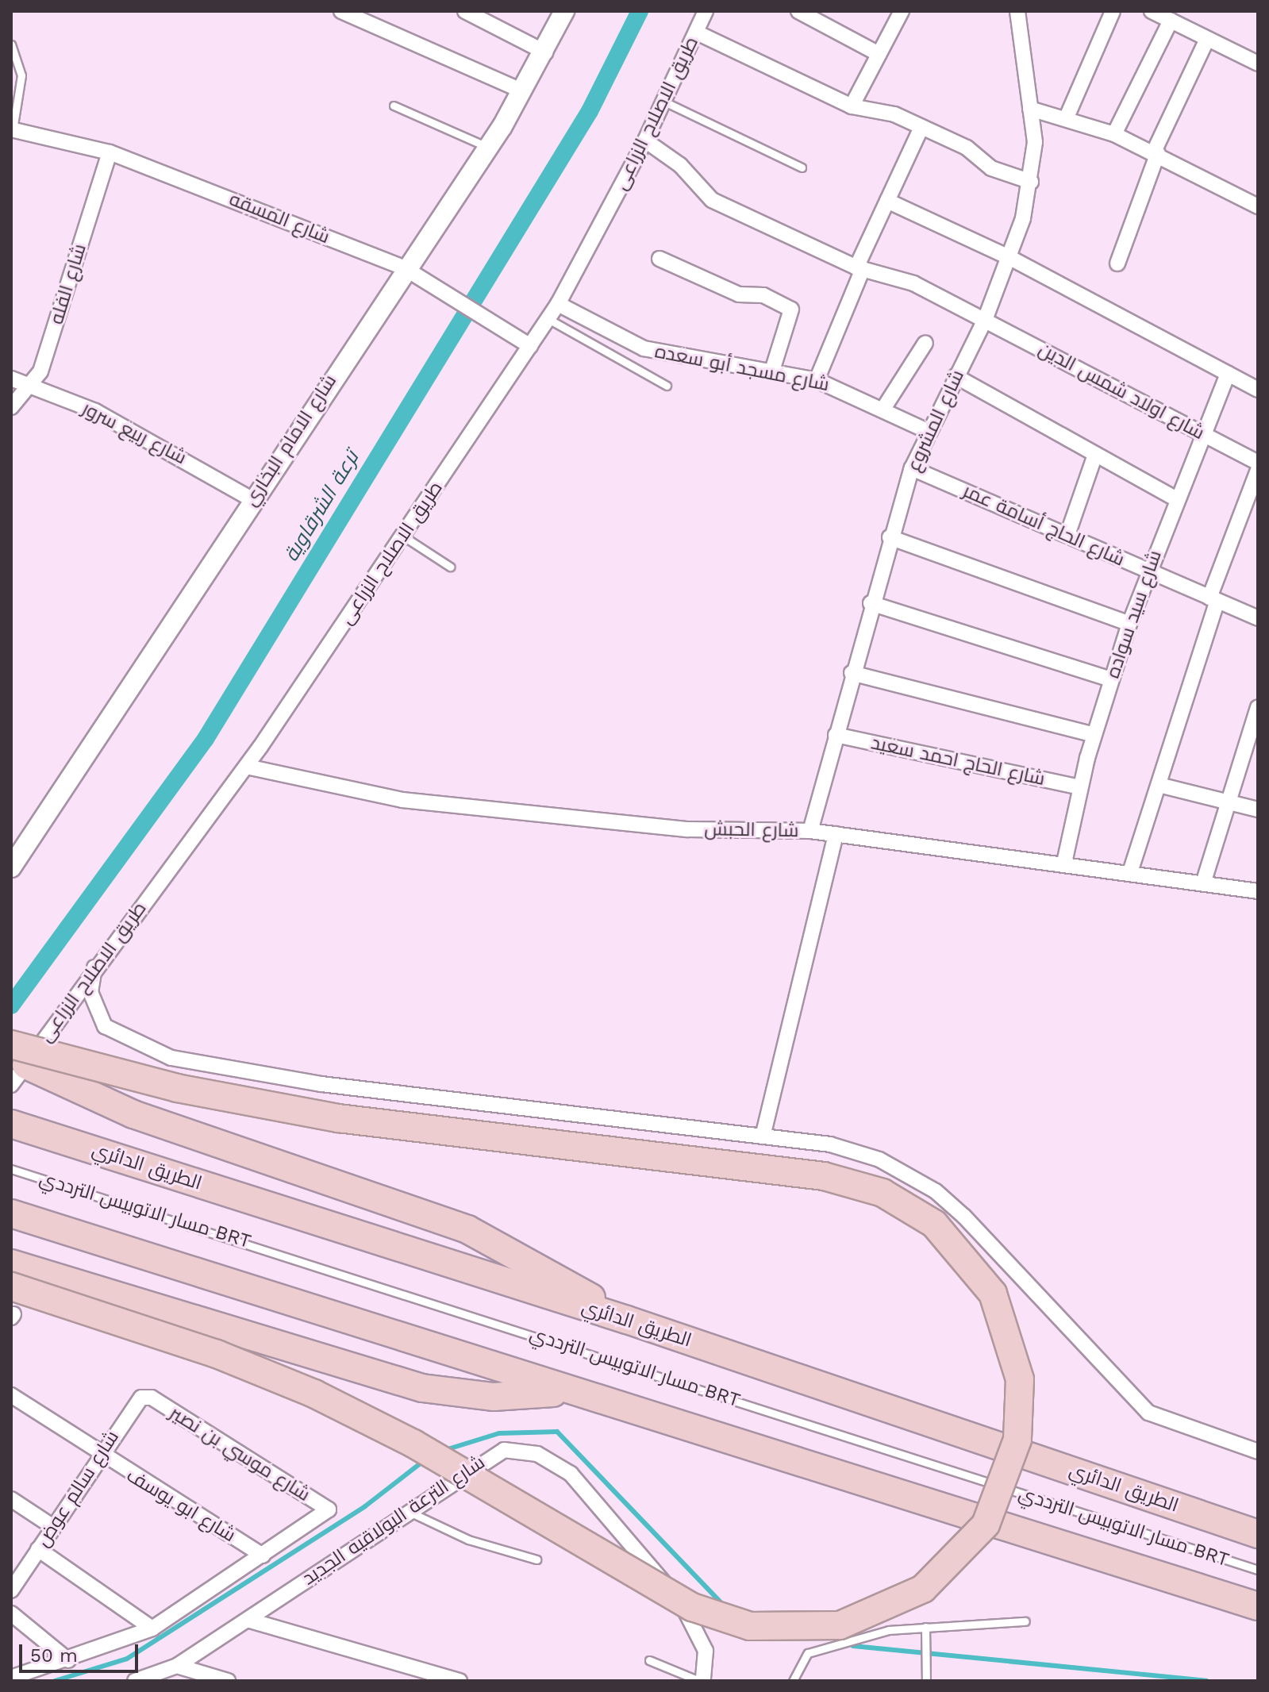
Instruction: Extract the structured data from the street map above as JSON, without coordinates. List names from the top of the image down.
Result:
{
  "streets": {
    "highway": ["الطريق الدائري"],
    "street": [
      "طريق الاصلاح الزراعى",
      "شارع المسقه",
      "شارع الفله",
      "شارع مسجد أبو سعده",
      "شارع اولاد شمس الدين",
      "شارع المشروع",
      "شارع ربيع سرور",
      "شارع الامام البخاري",
      "شارع الحاج أسامة عمر",
      "شارع سيد سواده",
      "شارع الحاج احمد سعيد",
      "شارع الحبش",
      "شارع موسي بن نصير",
      "شارع سالم عوض",
      "شارع ابو يوسف",
      "شارع الترعة البولاقيه الجديد"
    ],
    "lane": ["مسار الاتوبيس الترددي BRT"]
  },
  "crossings": [
    ["طريق الاصلاح الزراعى", "شارع المسقه"],
    ["طريق الاصلاح الزراعى", "شارع مسجد أبو سعده"],
    ["طريق الاصلاح الزراعى", "شارع اولاد شمس الدين"],
    ["طريق الاصلاح الزراعى", "شارع الحبش"],
    ["شارع المسقه", "شارع الفله"],
    ["شارع المسقه", "شارع الامام البخاري"],
    ["شارع الفله", "شارع ربيع سرور"],
    ["شارع مسجد أبو سعده", "شارع المشروع"],
    ["شارع اولاد شمس الدين", "شارع المشروع"],
    ["شارع اولاد شمس الدين", "شارع سيد سواده"],
    ["شارع المشروع", "شارع الحاج أسامة عمر"],
    ["شارع المشروع", "شارع الحاج احمد سعيد"],
    ["شارع المشروع", "شارع الحبش"],
    ["شارع ربيع سرور", "شارع الامام البخاري"],
    ["شارع الحاج أسامة عمر", "شارع سيد سواده"],
    ["شارع سيد سواده", "شارع الحاج احمد سعيد"],
    ["شارع سيد سواده", "شارع الحبش"],
    ["شارع موسي بن نصير", "شارع سالم عوض"],
    ["شارع موسي بن نصير", "شارع ابو يوسف"],
    ["شارع سالم عوض", "شارع ابو يوسف"]
  ],
  "water": ["ترعة الشرقاوية"],
  "scale_bar": "50 m"
}
